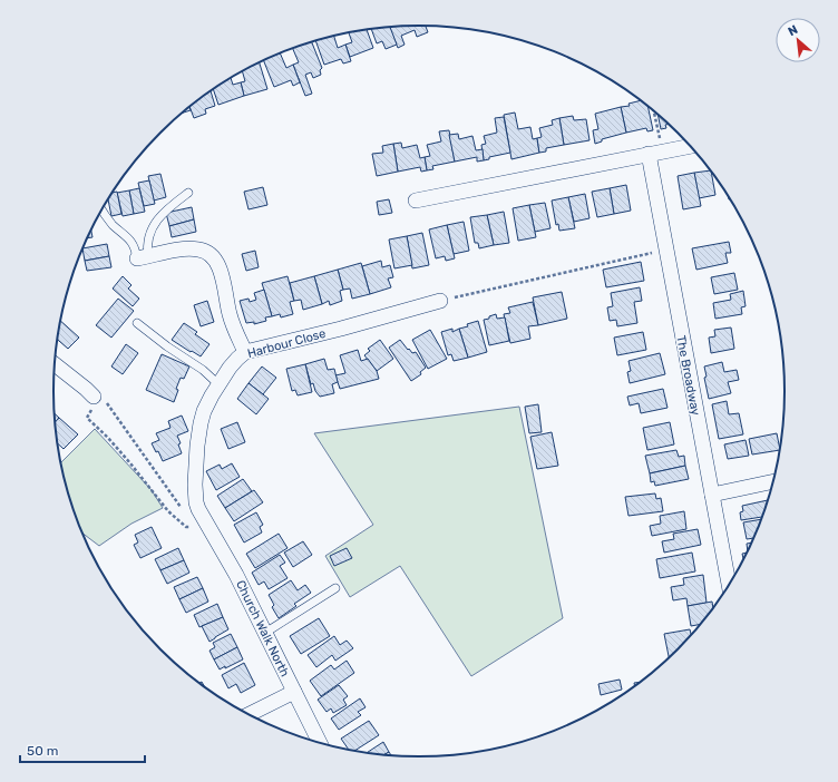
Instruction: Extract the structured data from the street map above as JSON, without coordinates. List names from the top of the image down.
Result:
{
  "streets": {
    "street": ["Harbour Close", "The Broadway", "Church Walk North"]
  },
  "crossings": [
    ["Harbour Close", "Church Walk North"]
  ],
  "scale_bar": "50 m",
  "north": "top left"
}
